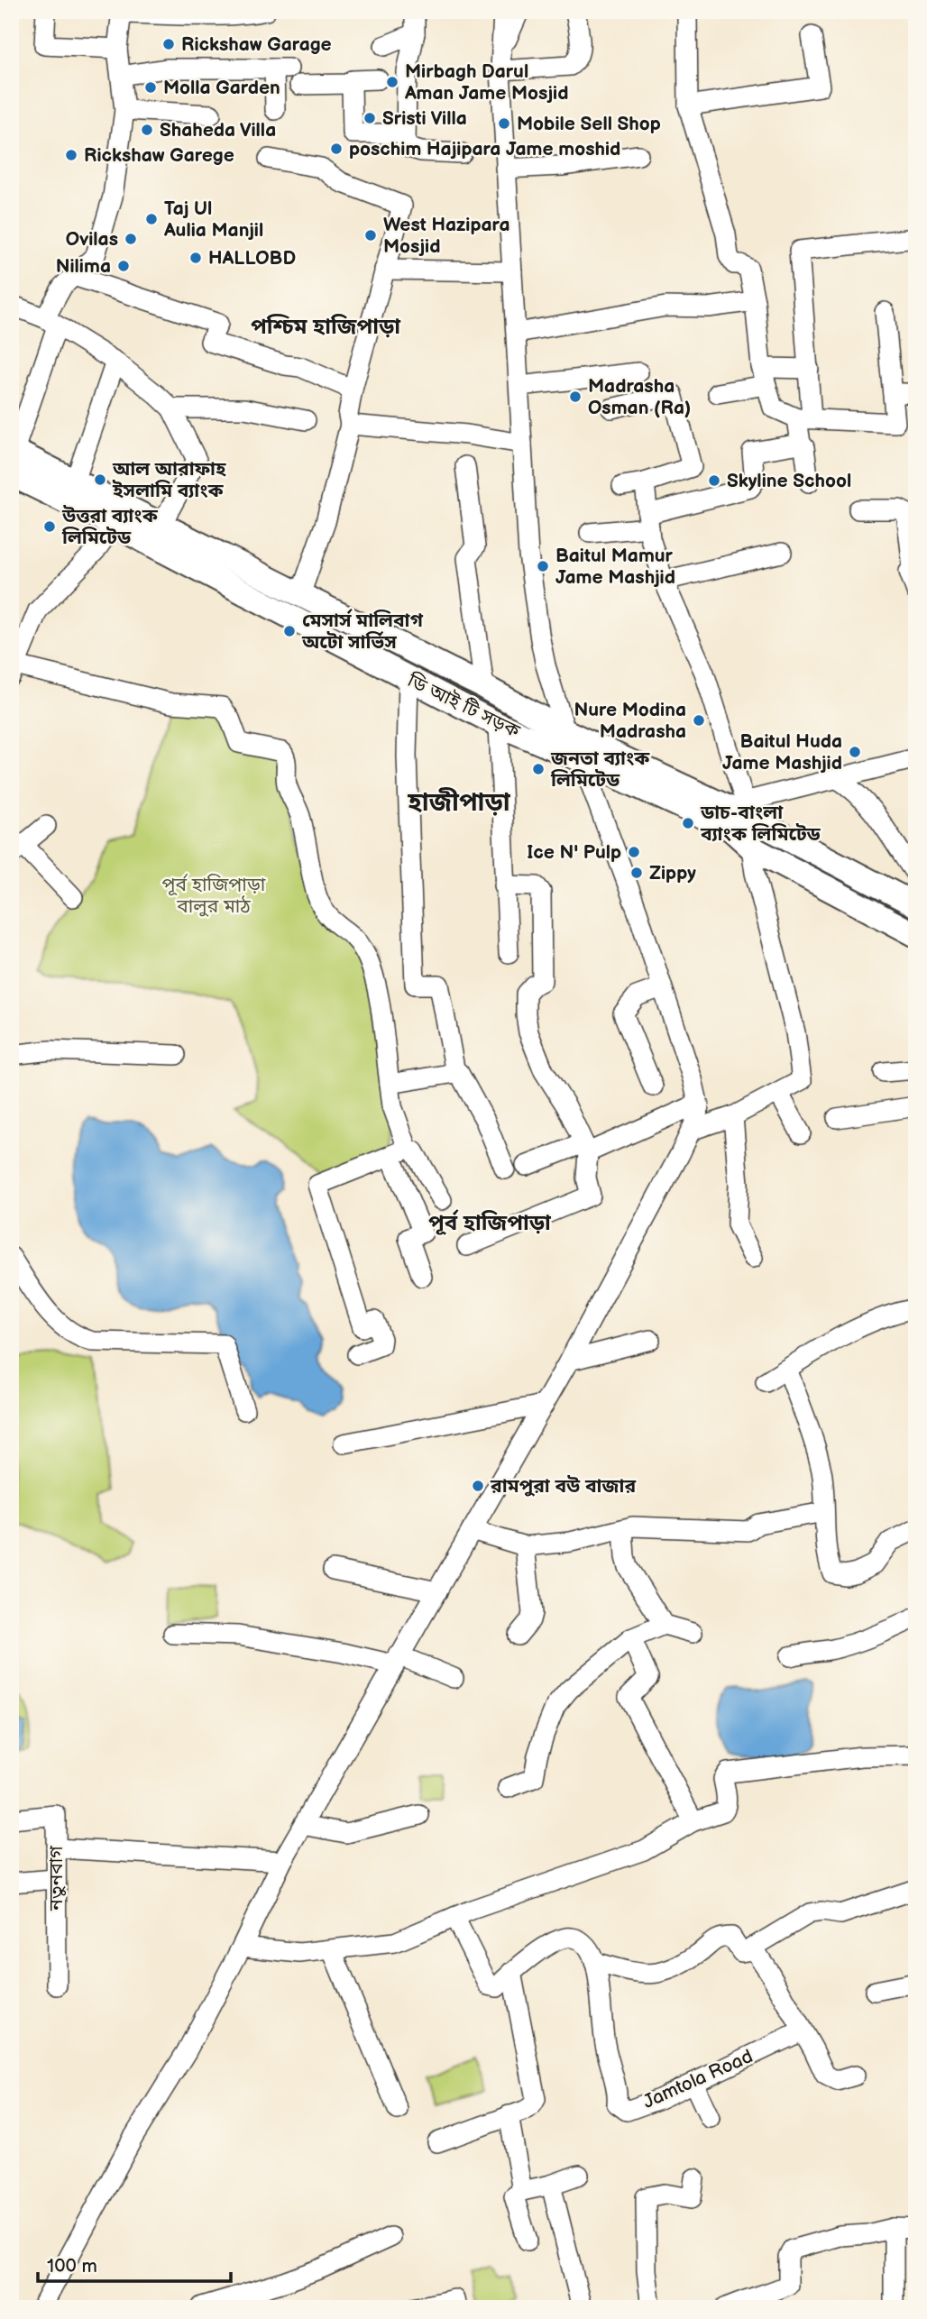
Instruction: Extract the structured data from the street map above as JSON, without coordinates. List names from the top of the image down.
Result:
{
  "streets": {
    "main road": ["ডি আই টি সড়ক"],
    "street": ["নতুনবাগ", "Jamtola Road"]
  },
  "districts": ["পশ্চিম হাজিপাড়া", "হাজীপাড়া", "পূর্ব হাজিপাড়া"],
  "parks": ["পূর্ব হাজিপাড়া বালুর মাঠ"],
  "places": [
    "Rickshaw Garage",
    "Mirbagh Darul Aman Jame Mosjid",
    "Molla Garden",
    "Sristi Villa",
    "Mobile Sell Shop",
    "Shaheda Villa",
    "poschim Hajipara Jame moshid",
    "Rickshaw Garege",
    "Taj Ul Aulia Manjil",
    "West Hazipara Mosjid",
    "Ovilas",
    "HALLOBD",
    "Nilima",
    "Madrasha Osman (Ra)",
    "আল আরাফাহ ইসলামি ব্যাংক",
    "Skyline School",
    "উত্তরা ব্যাংক লিমিটেড",
    "Baitul Mamur Jame Mashjid",
    "মেসার্স মালিবাগ অটো সার্ভিস",
    "Nure Modina Madrasha",
    "Baitul Huda Jame Mashjid",
    "জনতা ব্যাংক লিমিটেড",
    "ডাচ-বাংলা ব্যাংক লিমিটেড",
    "Ice N' Pulp",
    "Zippy",
    "রামপুরা বউ বাজার"
  ],
  "scale_bar": "100 m"
}
